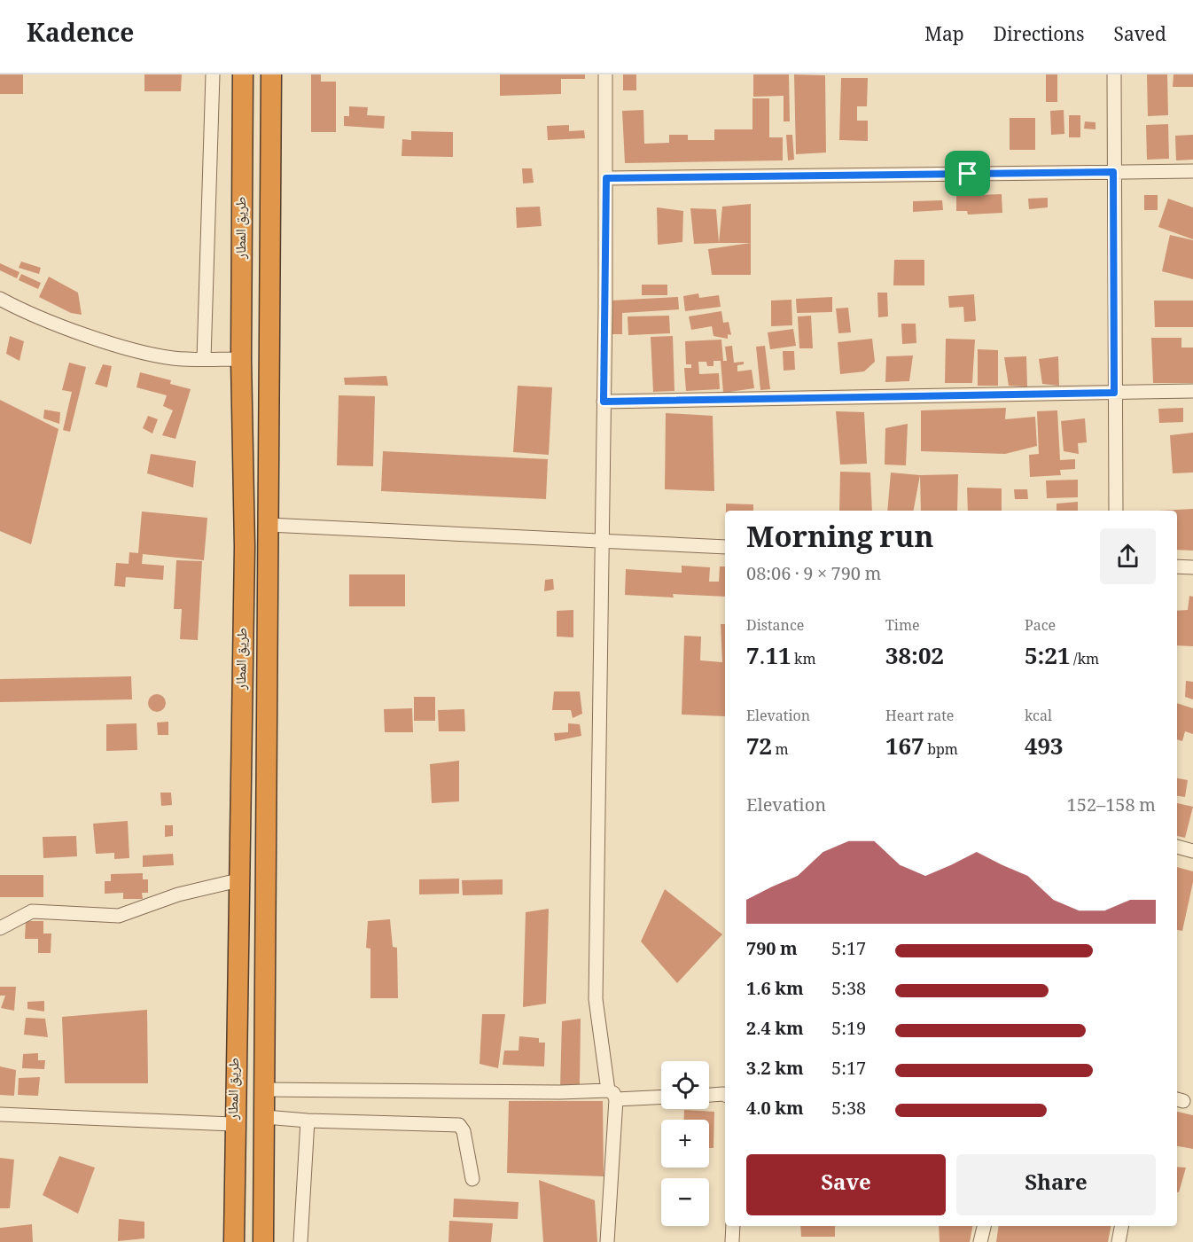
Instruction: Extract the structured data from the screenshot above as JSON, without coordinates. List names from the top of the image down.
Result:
{
  "streets": {
    "highway": ["طريق المطار"]
  },
  "page": {
    "header": "Kadence",
    "nav": ["Map", "Directions", "Saved"],
    "heading": ["Morning run", "08:06 · 9 × 790 m"],
    "stats": [
      ["Distance", "7.11 km"],
      ["Time", "38:02"],
      ["Pace", "5:21 /km"],
      ["Elevation", "72 m"],
      ["Heart rate", "167 bpm"],
      ["kcal", "493"]
    ],
    "chart": ["Elevation", "152–158 m"],
    "list": [
      {
        "name": "790 m",
        "note": "5:17"
      },
      {
        "name": "1.6 km",
        "note": "5:38"
      },
      {
        "name": "2.4 km",
        "note": "5:19"
      },
      {
        "name": "3.2 km",
        "note": "5:17"
      },
      {
        "name": "4.0 km",
        "note": "5:38"
      }
    ],
    "map_buttons": ["+", "−"],
    "buttons": ["Save", "Share"]
  }
}
